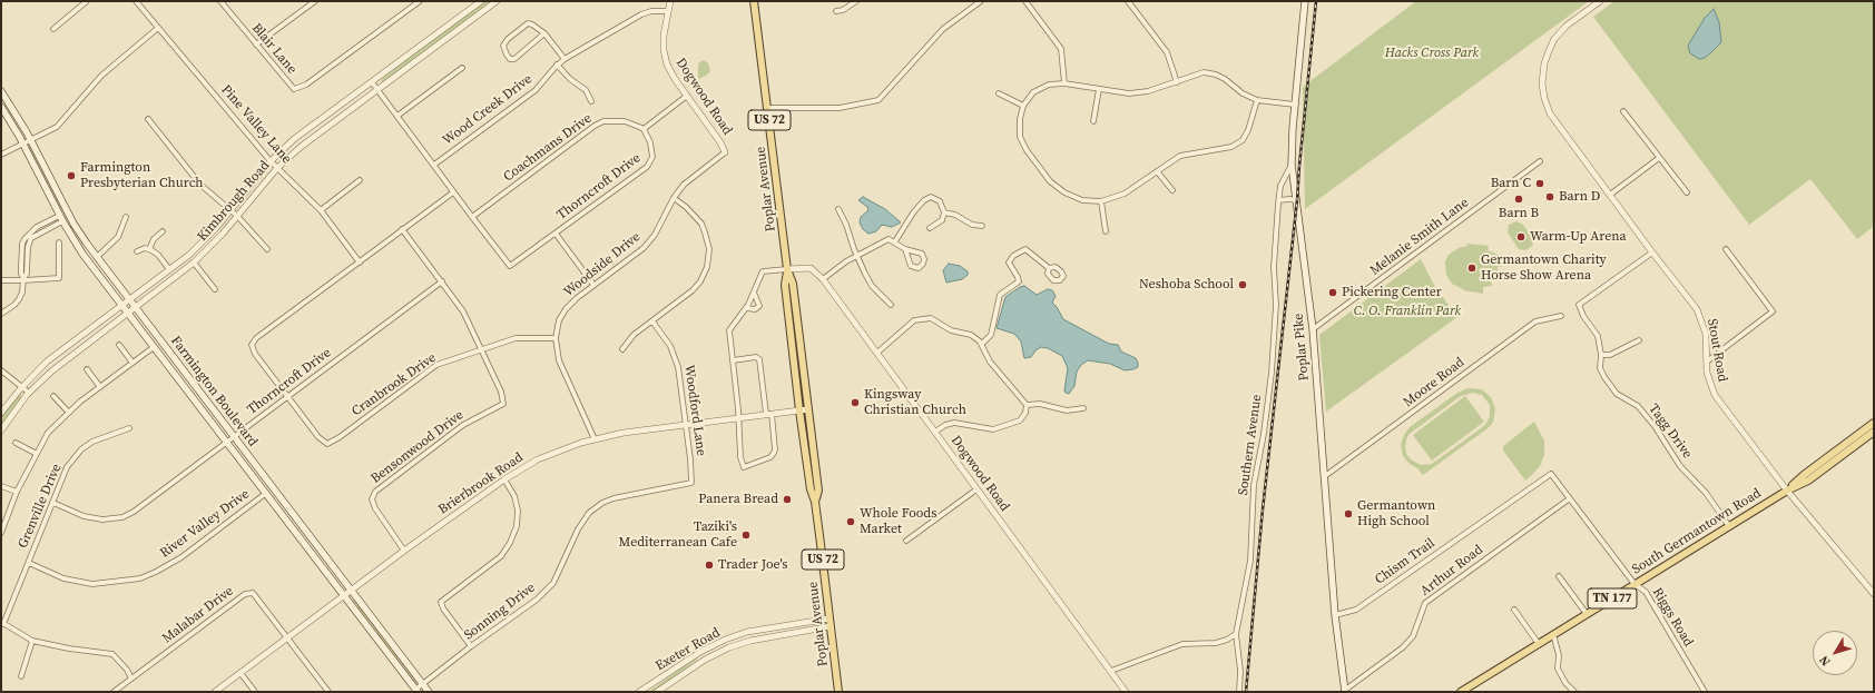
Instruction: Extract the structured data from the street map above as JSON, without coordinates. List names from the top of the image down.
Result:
{
  "streets": {
    "main road": [
      "US 72",
      "Poplar Avenue",
      "Poplar Pike",
      "Farmington Boulevard",
      "South Germantown Road",
      "TN 177"
    ],
    "street": [
      "Blair Lane",
      "Dogwood Road",
      "Wood Creek Drive",
      "Pine Valley Lane",
      "Coachmans Drive",
      "Thorncroft Drive",
      "Kimbrough Road",
      "Melanie Smith Lane",
      "Woodside Drive",
      "Stout Road",
      "Moore Road",
      "Cranbrook Drive",
      "Woodford Lane",
      "Tagg Drive",
      "Southern Avenue",
      "Bensonwood Drive",
      "Brierbrook Road",
      "Grenville Drive",
      "River Valley Drive",
      "Chism Trail",
      "Arthur Road",
      "Sonning Drive",
      "Malabar Drive",
      "Riggs Road",
      "Exeter Road"
    ]
  },
  "crossings": [
    ["Dogwood Road", "Wood Creek Drive"],
    ["Dogwood Road", "Poplar Avenue"],
    ["Dogwood Road", "Woodside Drive"],
    ["Pine Valley Lane", "Kimbrough Road"],
    ["Coachmans Drive", "Thorncroft Drive"],
    ["Thorncroft Drive", "Cranbrook Drive"],
    ["Thorncroft Drive", "Farmington Boulevard"],
    ["Thorncroft Drive", "Grenville Drive"],
    ["Poplar Avenue", "Brierbrook Road"],
    ["Poplar Avenue", "Exeter Road"],
    ["Kimbrough Road", "Farmington Boulevard"],
    ["Melanie Smith Lane", "Poplar Pike"],
    ["Woodside Drive", "Cranbrook Drive"],
    ["Woodside Drive", "Brierbrook Road"],
    ["Poplar Pike", "Moore Road"],
    ["Poplar Pike", "Southern Avenue"],
    ["Poplar Pike", "Chism Trail"],
    ["Poplar Pike", "Arthur Road"],
    ["Stout Road", "Tagg Drive"],
    ["Stout Road", "South Germantown Road"],
    ["Cranbrook Drive", "Bensonwood Drive"],
    ["Farmington Boulevard", "Brierbrook Road"],
    ["Farmington Boulevard", "River Valley Drive"],
    ["Farmington Boulevard", "Sonning Drive"],
    ["Woodford Lane", "Brierbrook Road"],
    ["Woodford Lane", "Sonning Drive"],
    ["Tagg Drive", "South Germantown Road"],
    ["Bensonwood Drive", "Brierbrook Road"],
    ["Brierbrook Road", "Malabar Drive"],
    ["Grenville Drive", "River Valley Drive"],
    ["South Germantown Road", "Riggs Road"],
    ["Chism Trail", "Riggs Road"],
    ["Arthur Road", "Riggs Road"]
  ],
  "parks": ["Hacks Cross Park", "C. O. Franklin Park"],
  "places": [
    "Farmington Presbyterian Church",
    "Barn C",
    "Barn D",
    "Barn B",
    "Warm-Up Arena",
    "Germantown Charity Horse Show Arena",
    "Neshoba School",
    "Pickering Center",
    "Kingsway Christian Church",
    "Panera Bread",
    "Germantown High School",
    "Whole Foods Market",
    "Taziki's Mediterranean Cafe",
    "Trader Joe's"
  ],
  "north": "bottom left"
}
